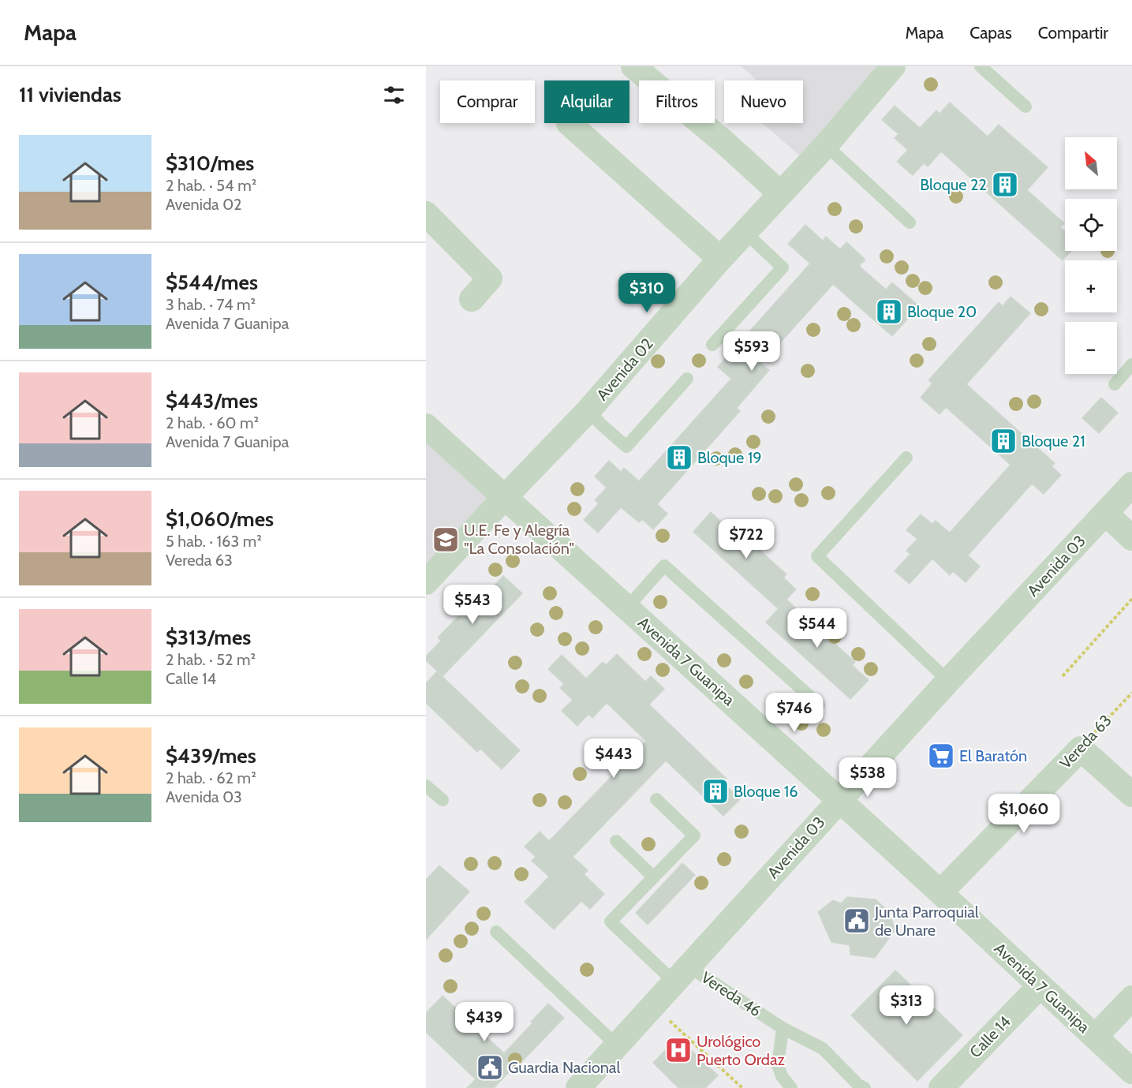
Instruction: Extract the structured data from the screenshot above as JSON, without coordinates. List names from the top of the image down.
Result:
{
  "streets": {
    "street": [
      "Avenida 02",
      "Avenida 03",
      "Avenida 7 Guanipa",
      "Vereda 63",
      "Calle 14"
    ],
    "lane": ["Vereda 46"]
  },
  "crossings": [
    ["Avenida 02", "Avenida 7 Guanipa"],
    ["Avenida 03", "Avenida 7 Guanipa"],
    ["Avenida 03", "Vereda 46"],
    ["Avenida 7 Guanipa", "Vereda 63"],
    ["Avenida 7 Guanipa", "Calle 14"]
  ],
  "places": {
    "building": [
      "Bloque 22",
      "Bloque 20",
      "Bloque 21",
      "Bloque 19",
      "Bloque 16"
    ],
    "school or university": ["U.E. Fe y Alegría \"La Consolación\""],
    "supermarket": ["El Baratón"],
    "public building": ["Junta Parroquial de Unare", "Guardia Nacional"],
    "hospital": ["Urológico Puerto Ordaz"]
  },
  "north": "top left",
  "page": {
    "header": "Mapa",
    "nav": ["Mapa", "Capas", "Compartir"],
    "heading": "11 viviendas",
    "chip": [
      "Comprar",
      "Alquilar",
      "Filtros",
      "Nuevo"
    ],
    "list": [
      {
        "name": "$310/mes",
        "note": "2 hab. · 54 m² · Avenida 02"
      },
      {
        "name": "$544/mes",
        "note": "3 hab. · 74 m² · Avenida 7 Guanipa"
      },
      {
        "name": "$443/mes",
        "note": "2 hab. · 60 m² · Avenida 7 Guanipa"
      },
      {
        "name": "$1,060/mes",
        "note": "5 hab. · 163 m² · Vereda 63"
      },
      {
        "name": "$313/mes",
        "note": "2 hab. · 52 m² · Calle 14"
      },
      {
        "name": "$439/mes",
        "note": "2 hab. · 62 m² · Avenida 03"
      }
    ],
    "map_buttons": ["+", "−"],
    "price": [
      "$310",
      "$593",
      "$722",
      "$543",
      "$544",
      "$746",
      "$443",
      "$538",
      "$1,060",
      "$313",
      "$439"
    ]
  }
}
